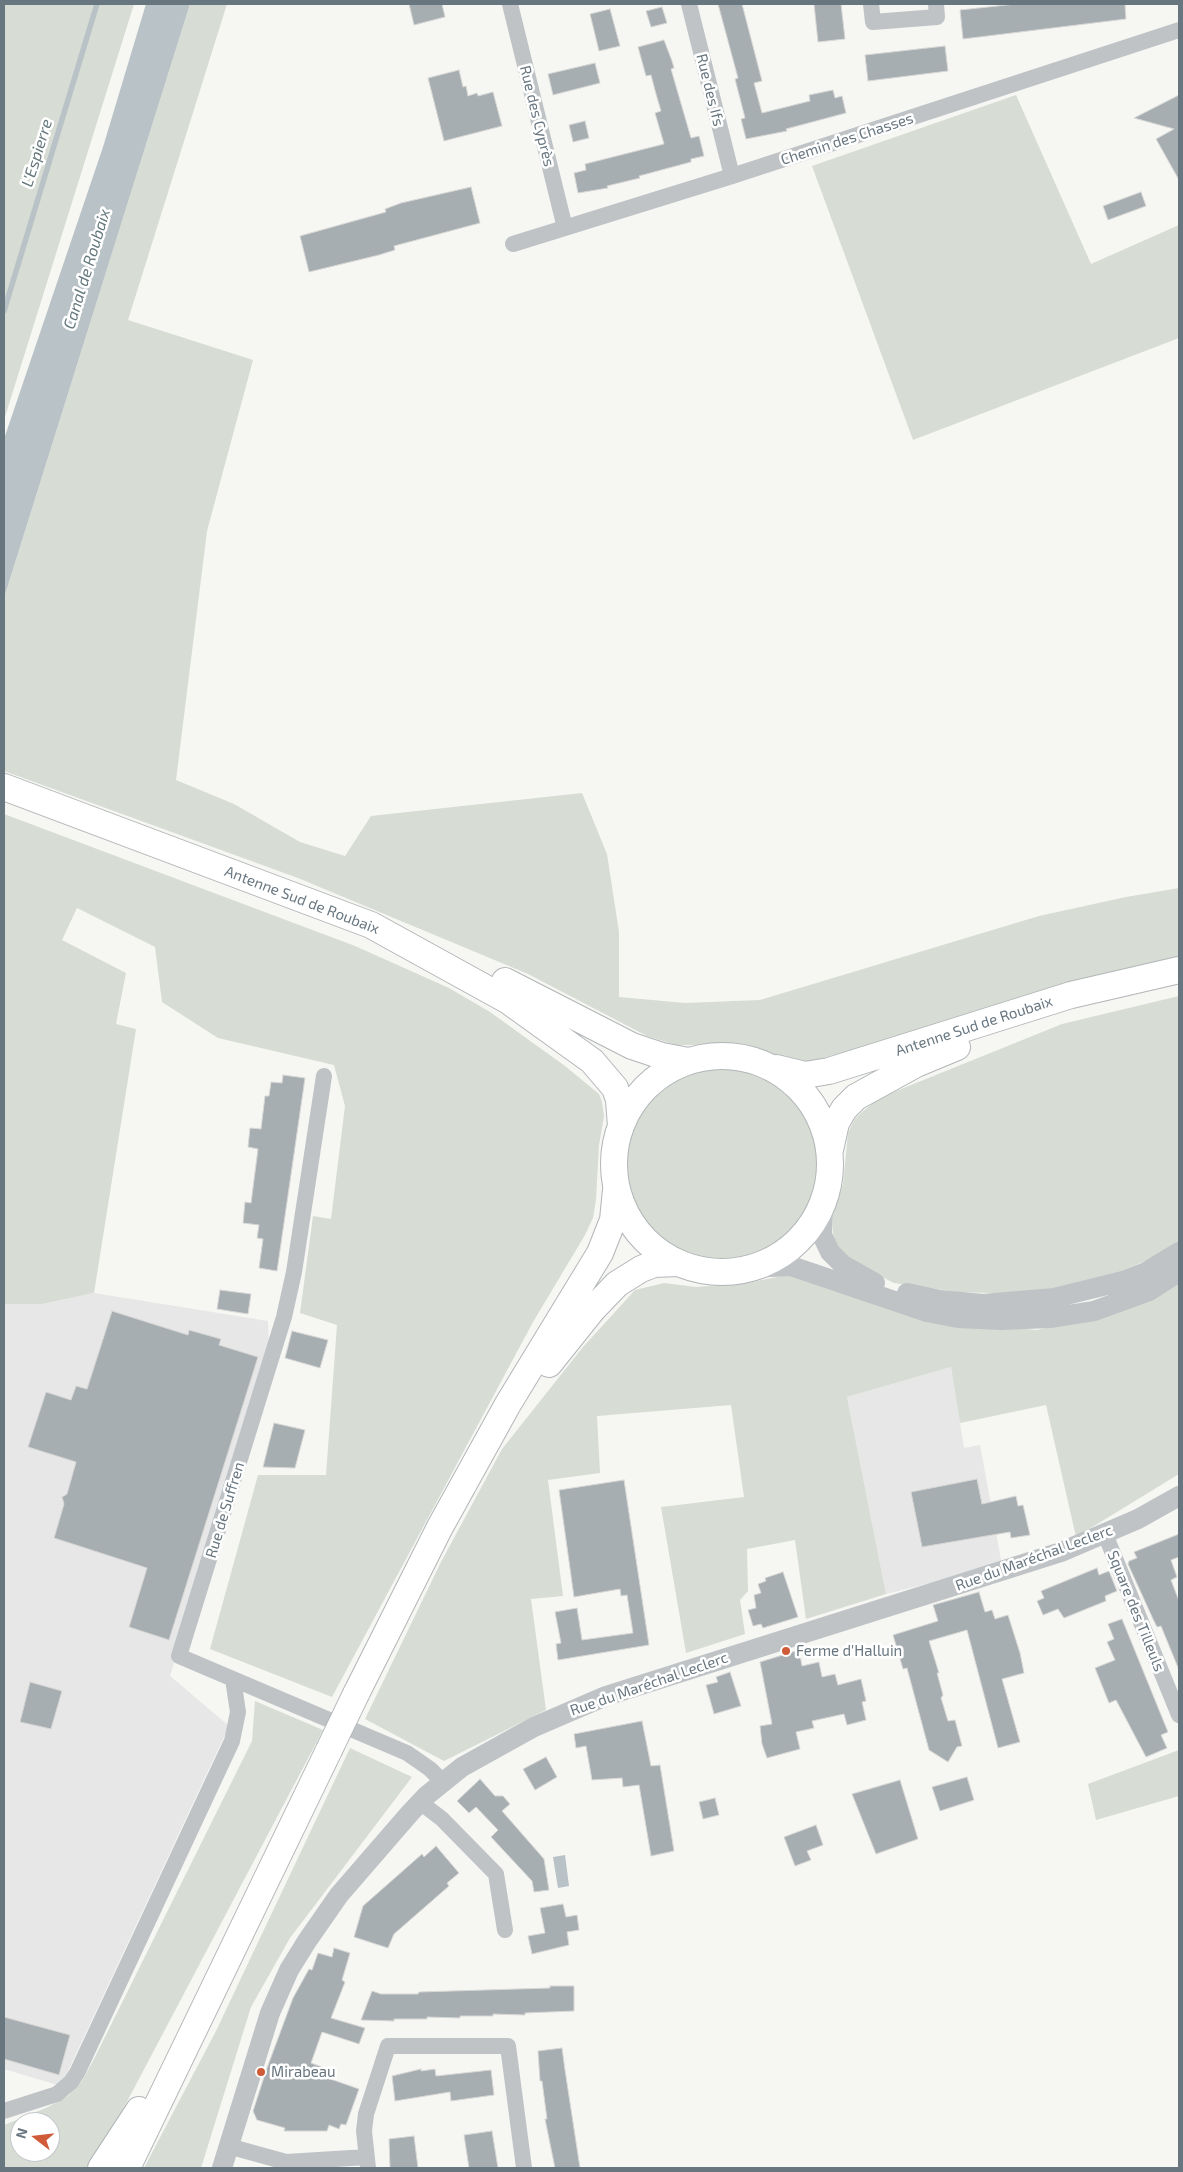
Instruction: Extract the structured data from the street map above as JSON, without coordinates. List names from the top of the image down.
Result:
{
  "streets": {
    "highway": ["Antenne Sud de Roubaix"],
    "street": [
      "Rue des Ifs",
      "Rue des Cyprès",
      "Chemin des Chasses",
      "Rue de Suffren",
      "Rue du Maréchal Leclerc",
      "Square des Tilleuls"
    ]
  },
  "crossings": [
    ["Rue des Ifs", "Chemin des Chasses"],
    ["Rue des Cyprès", "Chemin des Chasses"],
    ["Rue de Suffren", "Rue du Maréchal Leclerc"],
    ["Rue du Maréchal Leclerc", "Square des Tilleuls"]
  ],
  "water": ["L'Espierre", "Canal de Roubaix"],
  "places": ["Ferme d'Halluin", "Mirabeau"],
  "north": "left"
}
